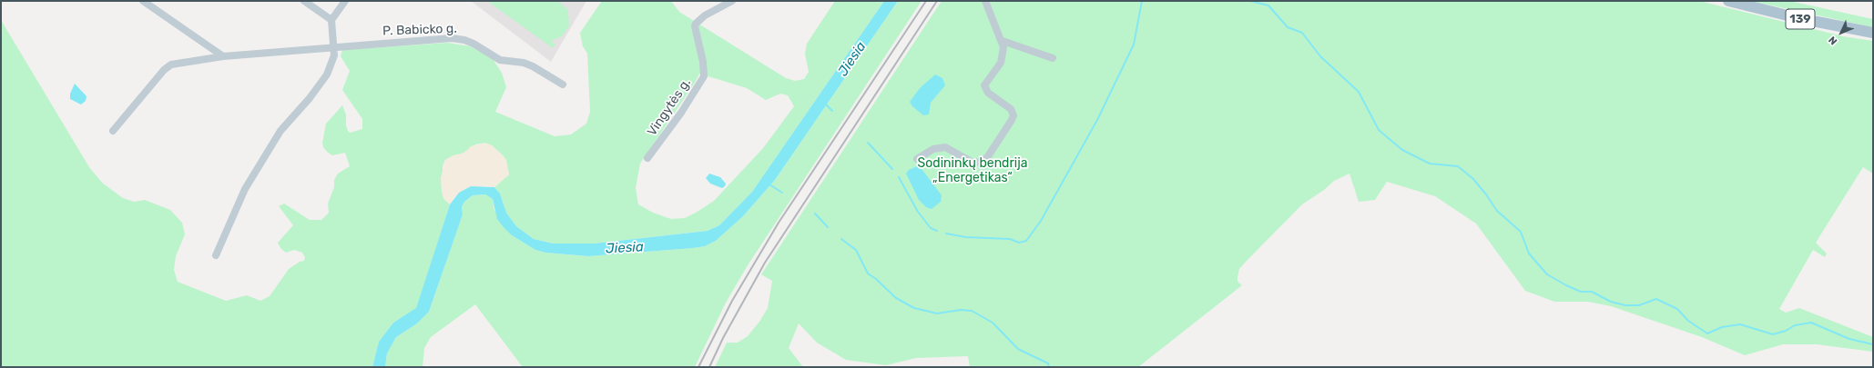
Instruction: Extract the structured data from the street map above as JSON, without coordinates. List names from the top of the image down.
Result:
{
  "streets": {
    "main road": ["139"],
    "street": ["P. Babicko g.", "Vingytės g."]
  },
  "water": ["Jiesia"],
  "parks": ["Sodininkų bendrija „Energetikas“"],
  "north": "bottom left"
}
